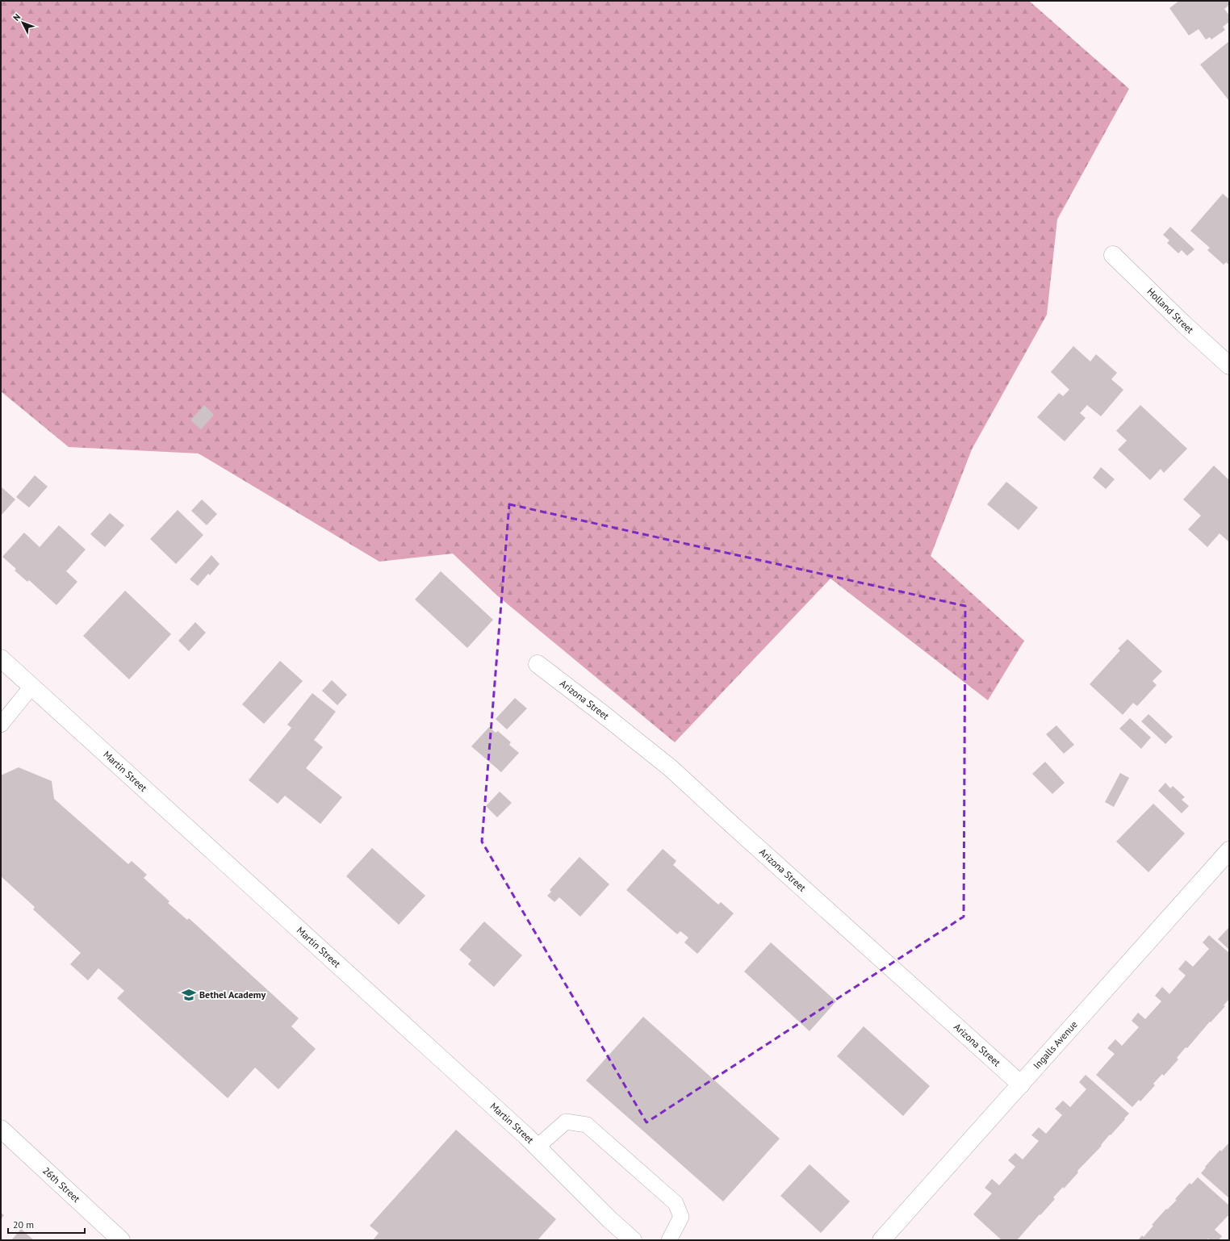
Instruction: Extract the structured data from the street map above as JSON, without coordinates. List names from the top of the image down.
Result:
{
  "streets": {
    "street": [
      "Holland Street",
      "Arizona Street",
      "Martin Street",
      "Ingalls Avenue",
      "26th Street"
    ]
  },
  "crossings": [
    ["Arizona Street", "Ingalls Avenue"]
  ],
  "places": {
    "school or university": ["Bethel Academy"]
  },
  "scale_bar": "20 m",
  "north": "top left"
}
